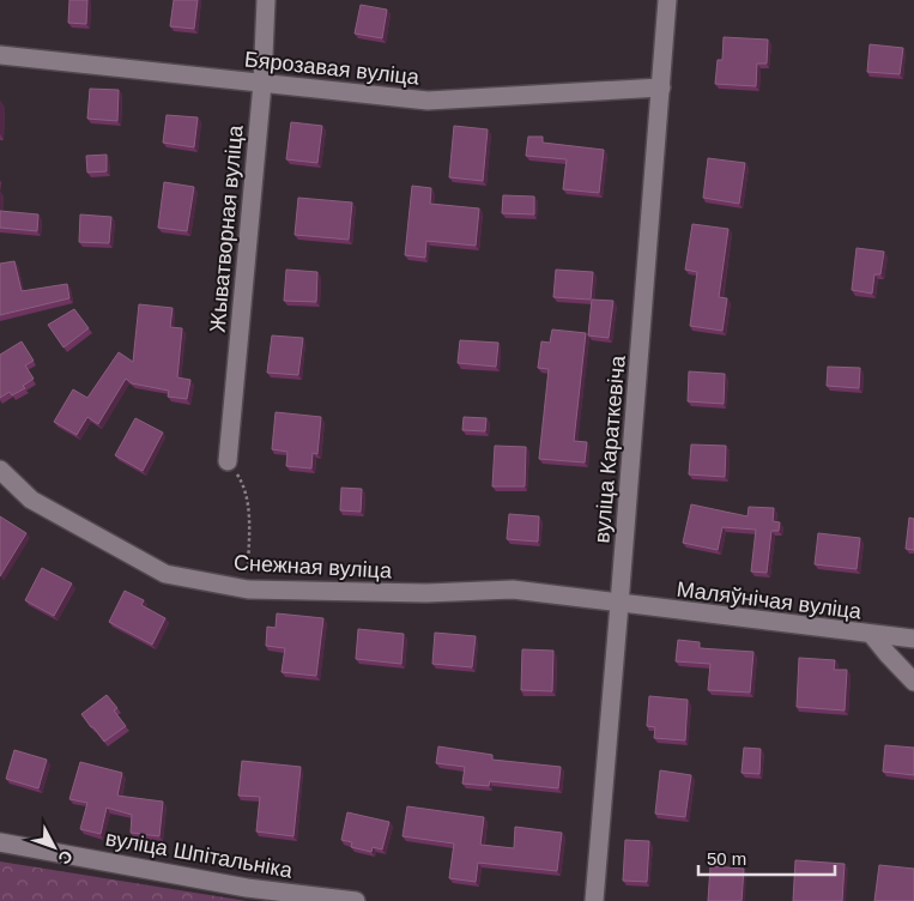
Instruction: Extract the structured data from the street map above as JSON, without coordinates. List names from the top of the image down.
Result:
{
  "streets": {
    "street": [
      "Бярозавая вуліца",
      "Жыватворная вуліца",
      "вуліца Караткевіча",
      "Снежная вуліца",
      "Маляўнічая вуліца",
      "вуліца Шпітальніка"
    ]
  },
  "crossings": [
    ["Бярозавая вуліца", "Жыватворная вуліца"],
    ["Бярозавая вуліца", "вуліца Караткевіча"],
    ["вуліца Караткевіча", "Снежная вуліца"],
    ["вуліца Караткевіча", "Маляўнічая вуліца"],
    ["Снежная вуліца", "Маляўнічая вуліца"]
  ],
  "scale_bar": "50 m",
  "north": "bottom right"
}
